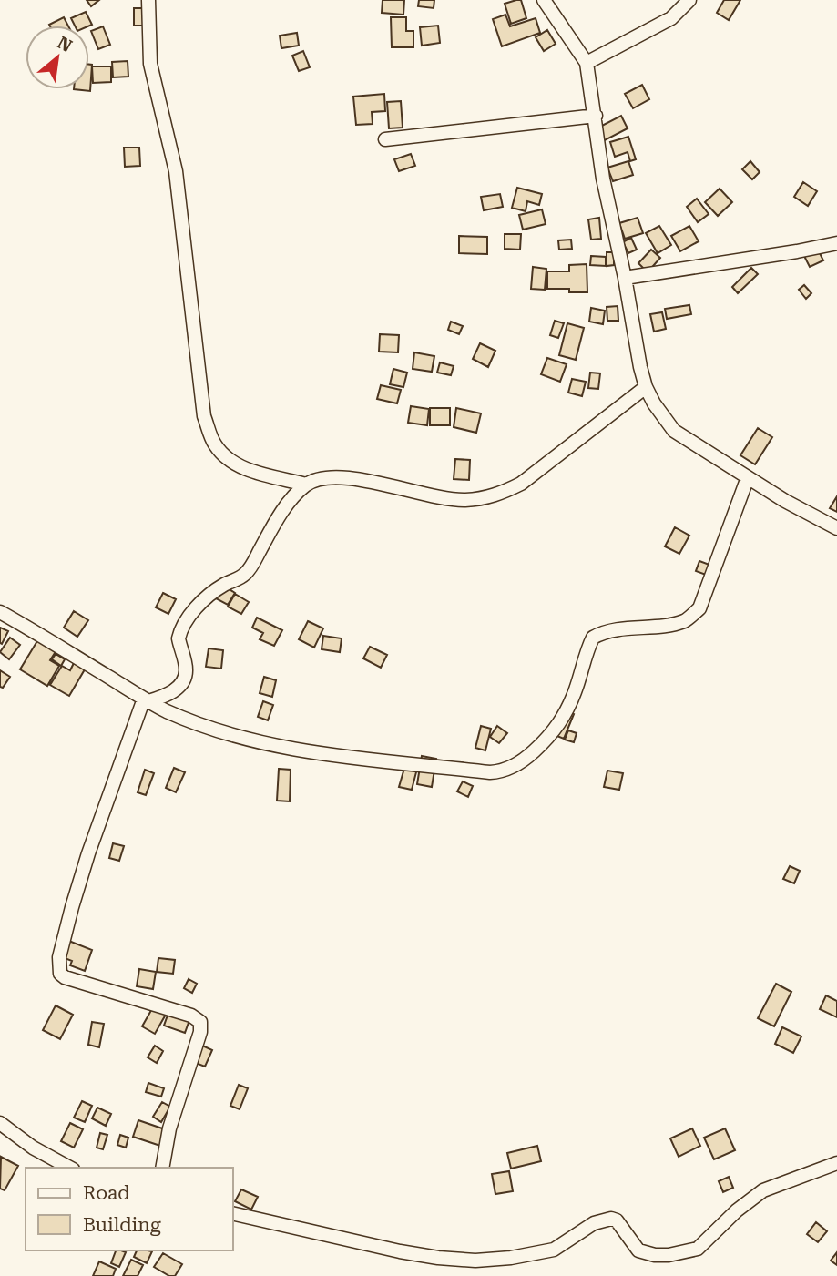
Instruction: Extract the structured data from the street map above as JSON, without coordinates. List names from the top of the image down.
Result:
{
  "legend": ["Road", "Building"],
  "north": "top right"
}
